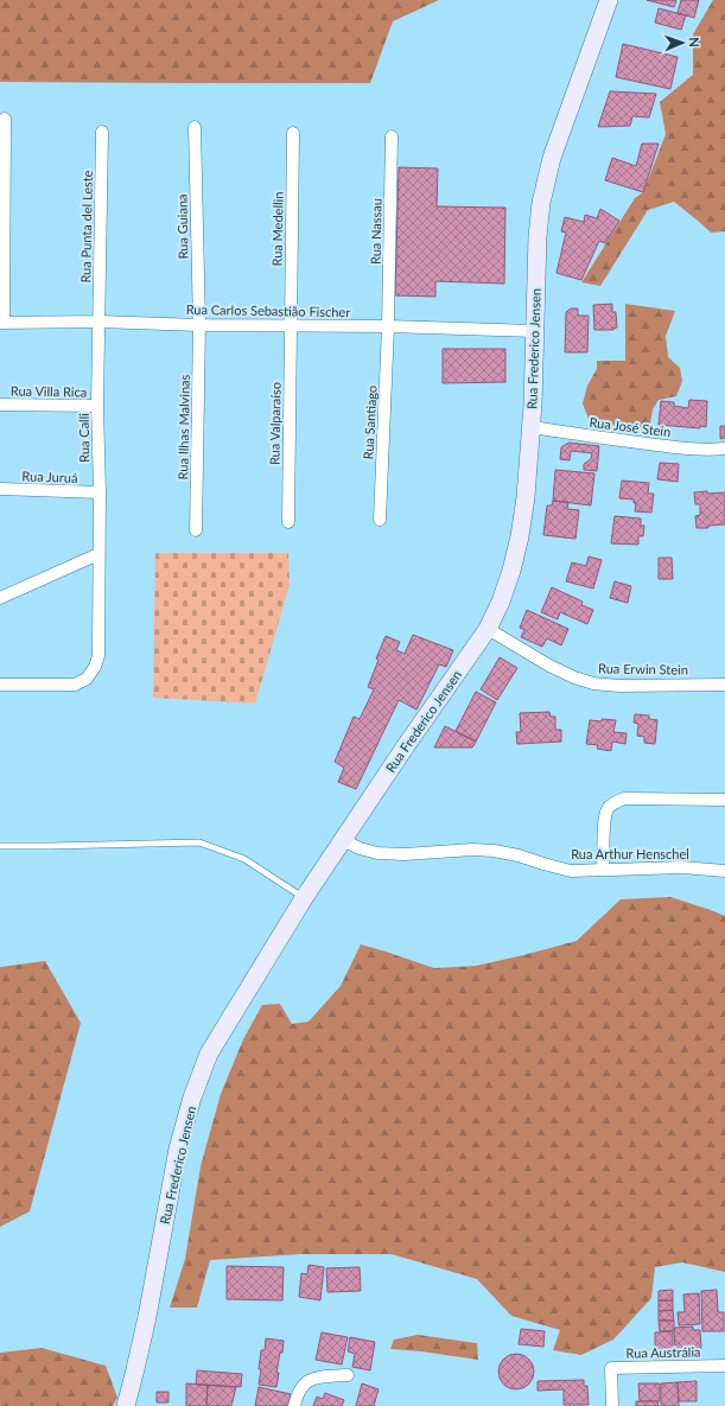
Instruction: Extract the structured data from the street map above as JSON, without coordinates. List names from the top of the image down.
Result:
{
  "streets": {
    "main road": ["Rua Frederico Jensen"],
    "street": [
      "Rua Punta del Leste",
      "Rua Guiana",
      "Rua Medellin",
      "Rua Nassau",
      "Rua Carlos Sebastião Fischer",
      "Rua Villa Rica",
      "Rua Santiago",
      "Rua Valparaíso",
      "Rua Ilhas Malvinas",
      "Rua José Stein",
      "Rua Calli",
      "Rua Juruá",
      "Rua Erwin Stein",
      "Rua Arthur Henschel",
      "Rua Austrália"
    ]
  },
  "crossings": [
    ["Rua Punta del Leste", "Rua Carlos Sebastião Fischer"],
    ["Rua Punta del Leste", "Rua Calli"],
    ["Rua Guiana", "Rua Carlos Sebastião Fischer"],
    ["Rua Guiana", "Rua Ilhas Malvinas"],
    ["Rua Medellin", "Rua Carlos Sebastião Fischer"],
    ["Rua Medellin", "Rua Valparaíso"],
    ["Rua Nassau", "Rua Carlos Sebastião Fischer"],
    ["Rua Nassau", "Rua Santiago"],
    ["Rua Carlos Sebastião Fischer", "Rua Frederico Jensen"],
    ["Rua Carlos Sebastião Fischer", "Rua Santiago"],
    ["Rua Carlos Sebastião Fischer", "Rua Valparaíso"],
    ["Rua Carlos Sebastião Fischer", "Rua Ilhas Malvinas"],
    ["Rua Carlos Sebastião Fischer", "Rua Calli"],
    ["Rua Frederico Jensen", "Rua José Stein"],
    ["Rua Frederico Jensen", "Rua Erwin Stein"],
    ["Rua Frederico Jensen", "Rua Arthur Henschel"],
    ["Rua Villa Rica", "Rua Calli"],
    ["Rua Calli", "Rua Juruá"]
  ],
  "north": "right"
}
